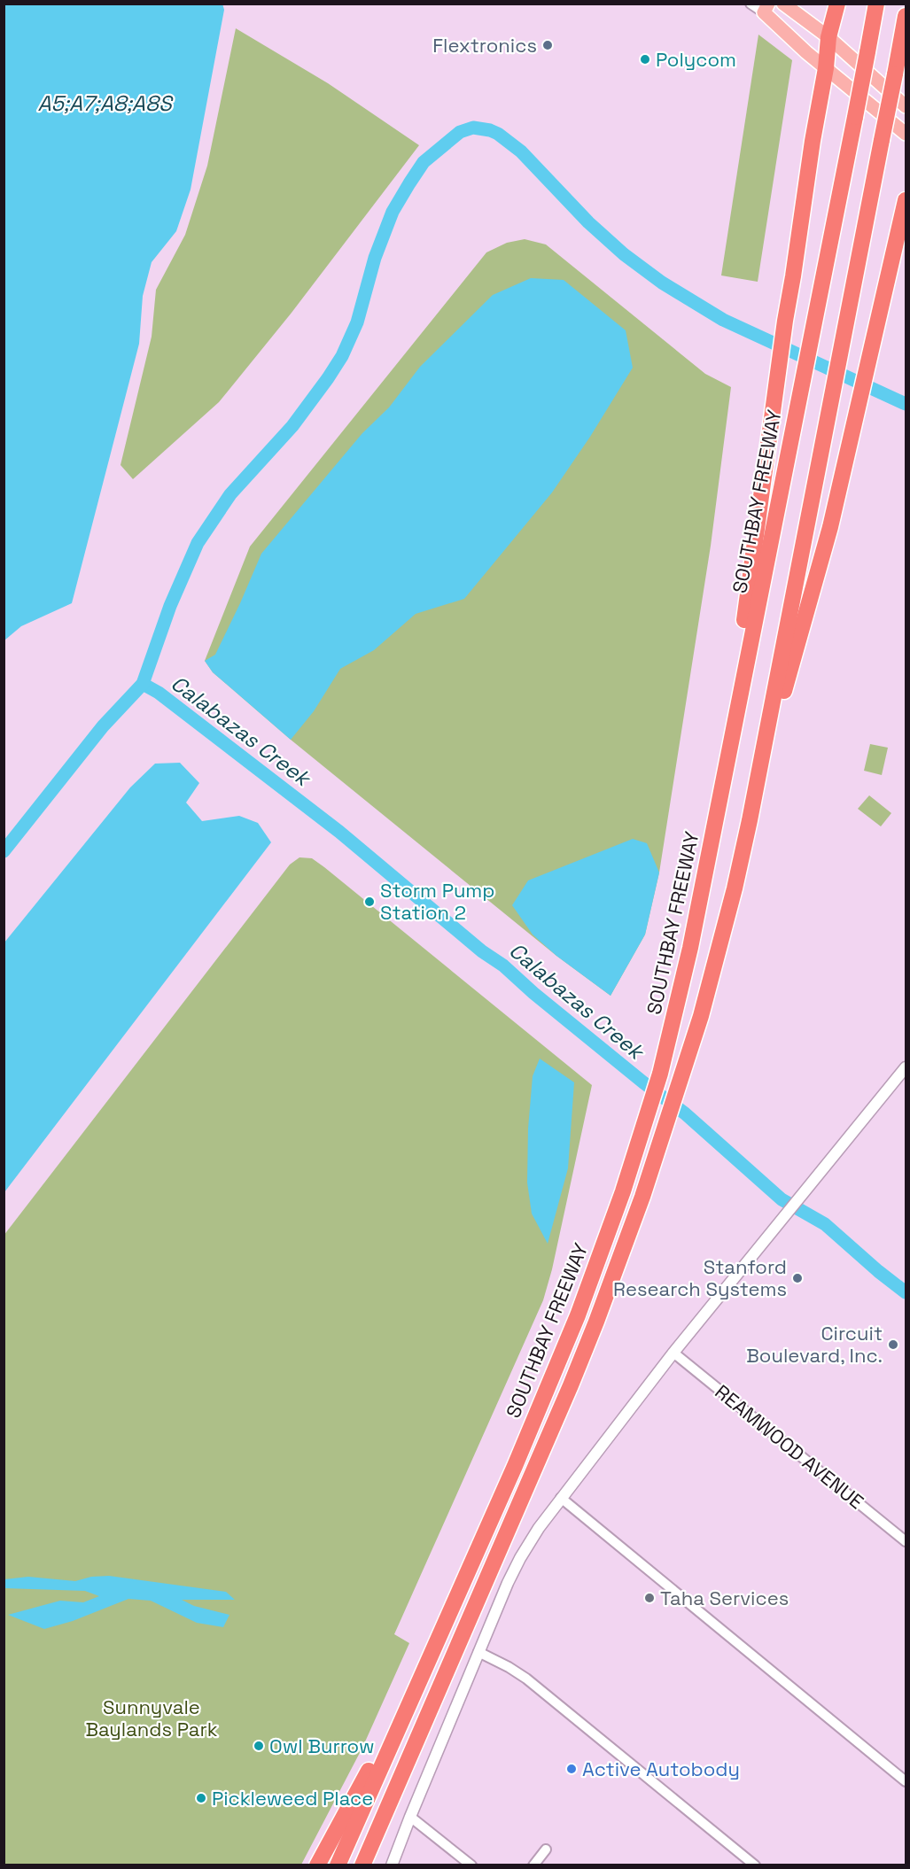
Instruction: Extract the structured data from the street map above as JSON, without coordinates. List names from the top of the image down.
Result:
{
  "streets": {
    "highway": ["SOUTHBAY FREEWAY"],
    "street": ["REAMWOOD AVENUE"]
  },
  "water": ["A5;A7;A8;A8S", "Calabazas Creek"],
  "parks": ["Sunnyvale Baylands Park"],
  "places": [
    "Flextronics",
    "Polycom",
    "Storm Pump Station 2",
    "Stanford Research Systems",
    "Circuit Boulevard, Inc.",
    "Taha Services",
    "Owl Burrow",
    "Active Autobody",
    "Pickleweed Place"
  ]
}
